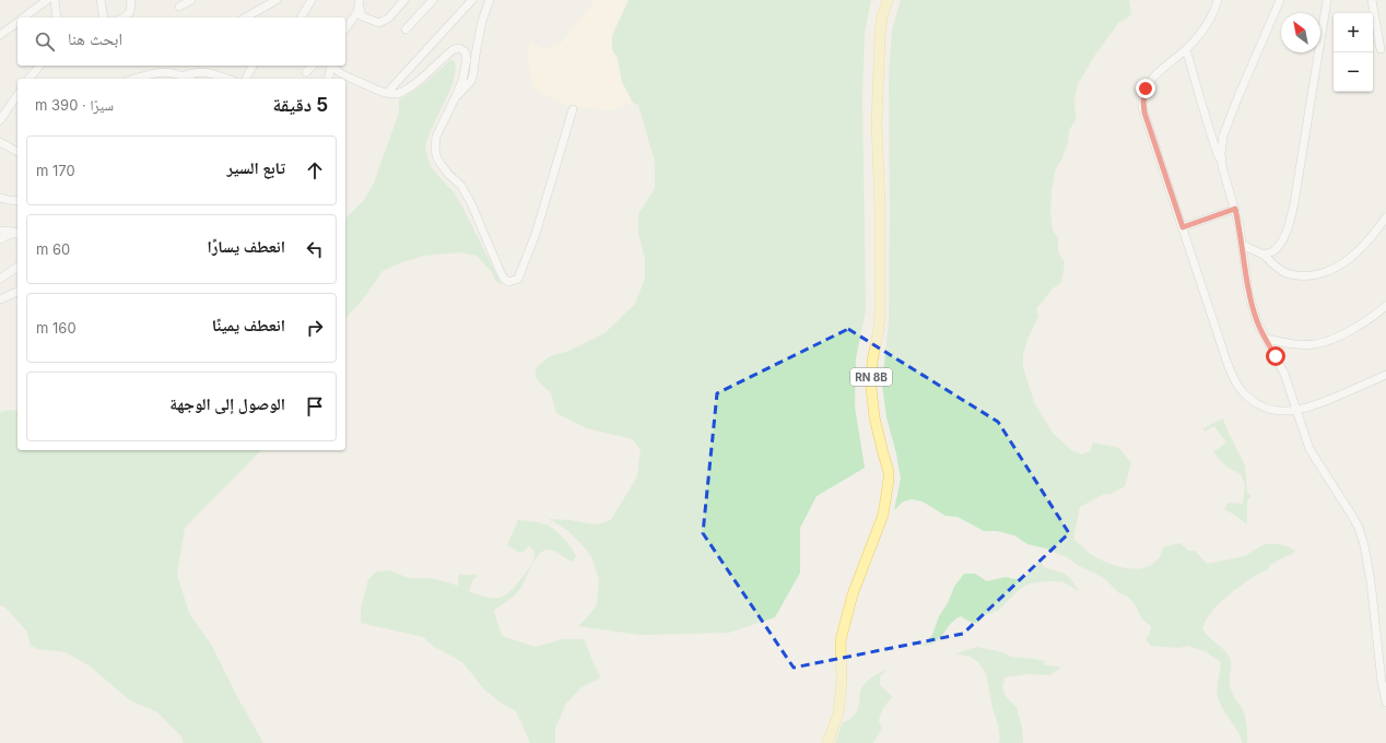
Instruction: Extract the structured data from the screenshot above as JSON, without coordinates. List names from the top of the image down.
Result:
{
  "streets": {
    "main road": ["RN 8B"]
  },
  "north": "top left",
  "page": {
    "map_buttons": ["+", "−"],
    "search": "ابحث هنا",
    "heading": ["5 دقيقة", "سيرًا · 390 m"],
    "list": [
      ["تابع السير", "170 m"],
      ["انعطف يسارًا", "60 m"],
      ["انعطف يمينًا", "160 m"],
      "الوصول إلى الوجهة"
    ]
  }
}
